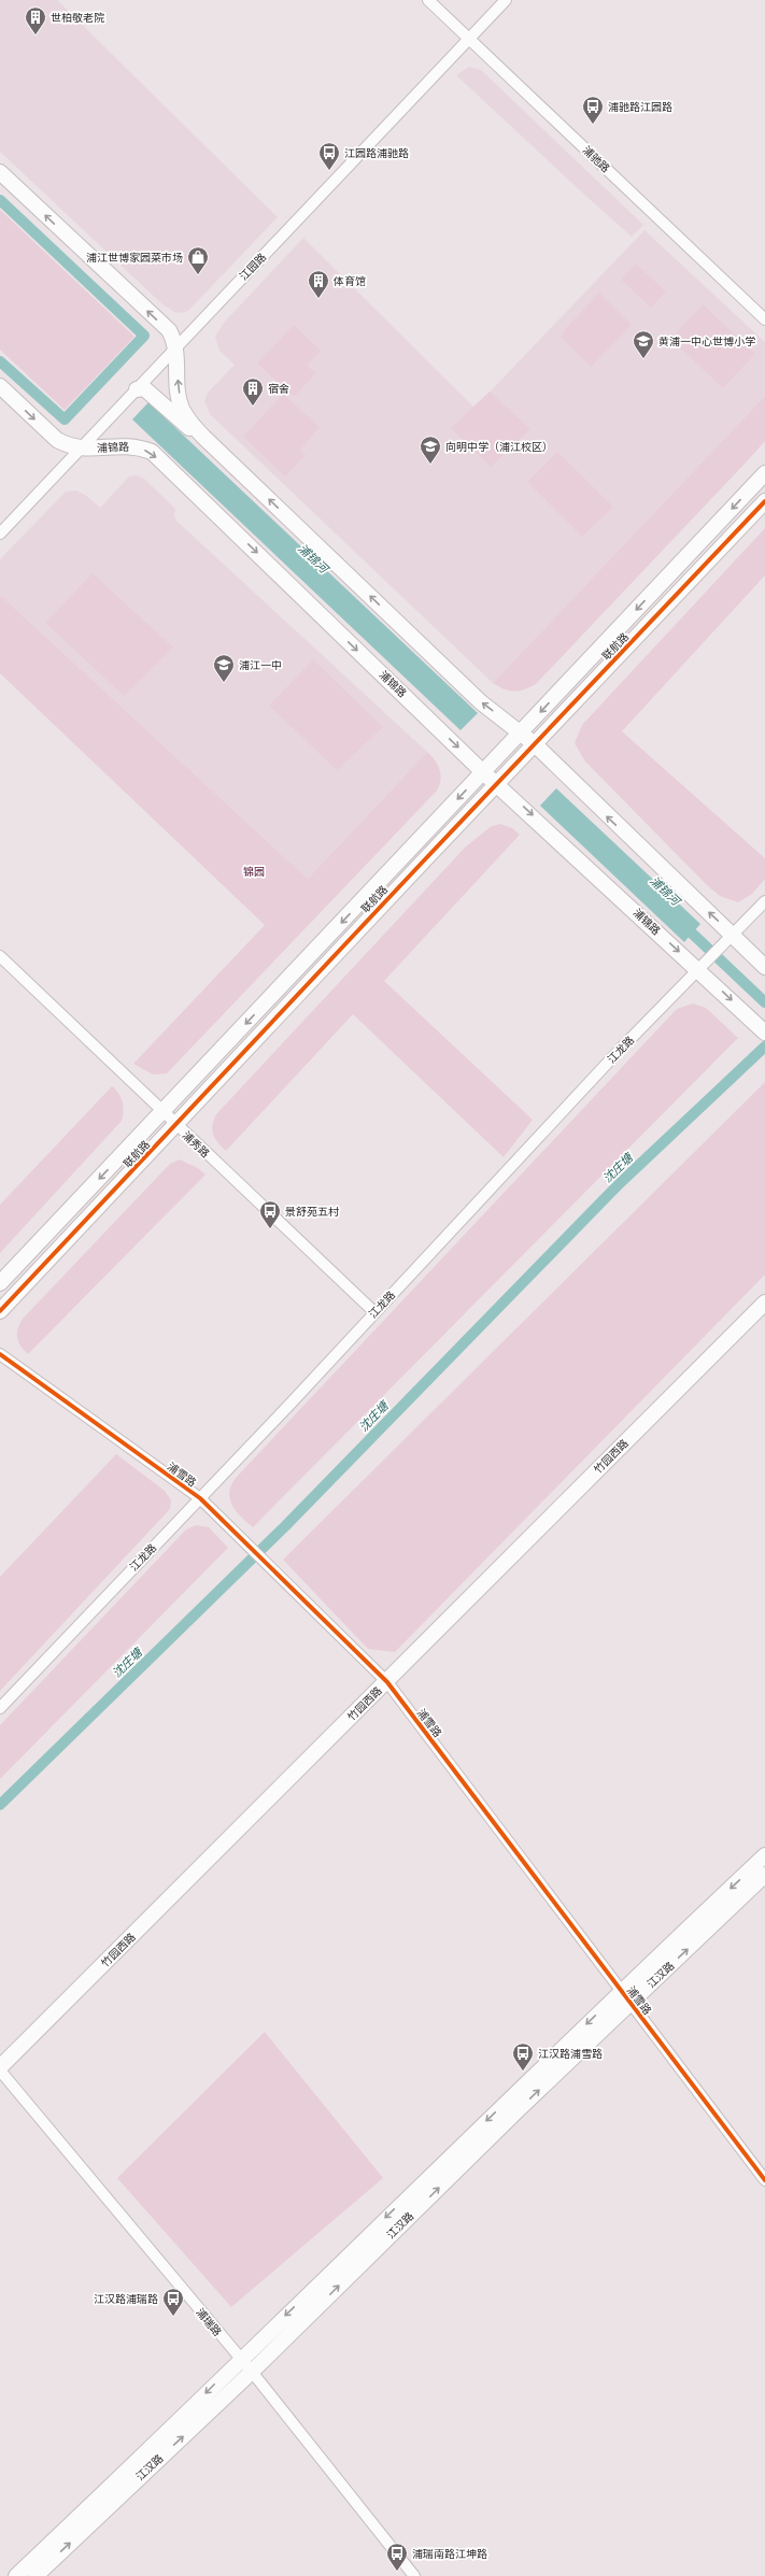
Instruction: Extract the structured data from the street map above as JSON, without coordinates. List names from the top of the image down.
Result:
{
  "streets": {
    "street": [
      "浦驰路",
      "江园路",
      "浦锦路",
      "联航路",
      "江龙路",
      "浦秀路",
      "竹园西路",
      "浦雪路",
      "江汉路",
      "浦瑞路"
    ]
  },
  "crossings": [
    ["浦驰路", "江园路"],
    ["江园路", "浦锦路"],
    ["浦锦路", "联航路"],
    ["浦锦路", "江龙路"],
    ["联航路", "浦秀路"],
    ["江龙路", "浦秀路"],
    ["江龙路", "浦雪路"],
    ["竹园西路", "浦雪路"],
    ["竹园西路", "浦瑞路"],
    ["浦雪路", "江汉路"],
    ["江汉路", "浦瑞路"]
  ],
  "water": ["浦锦河", "沈庄塘"],
  "parks": ["锦园"],
  "places": {
    "building": ["世柏敬老院", "体育馆", "宿舍"],
    "bus stop": [
      "浦驰路江园路",
      "江园路浦驰路",
      "景舒苑五村",
      "江汉路浦雪路",
      "江汉路浦瑞路",
      "浦瑞南路江坤路"
    ],
    "shop": ["浦江世博家园菜市场"],
    "school or university": ["黄浦一中心世博小学", "向明中学（浦江校区）", "浦江一中"]
  }
}
